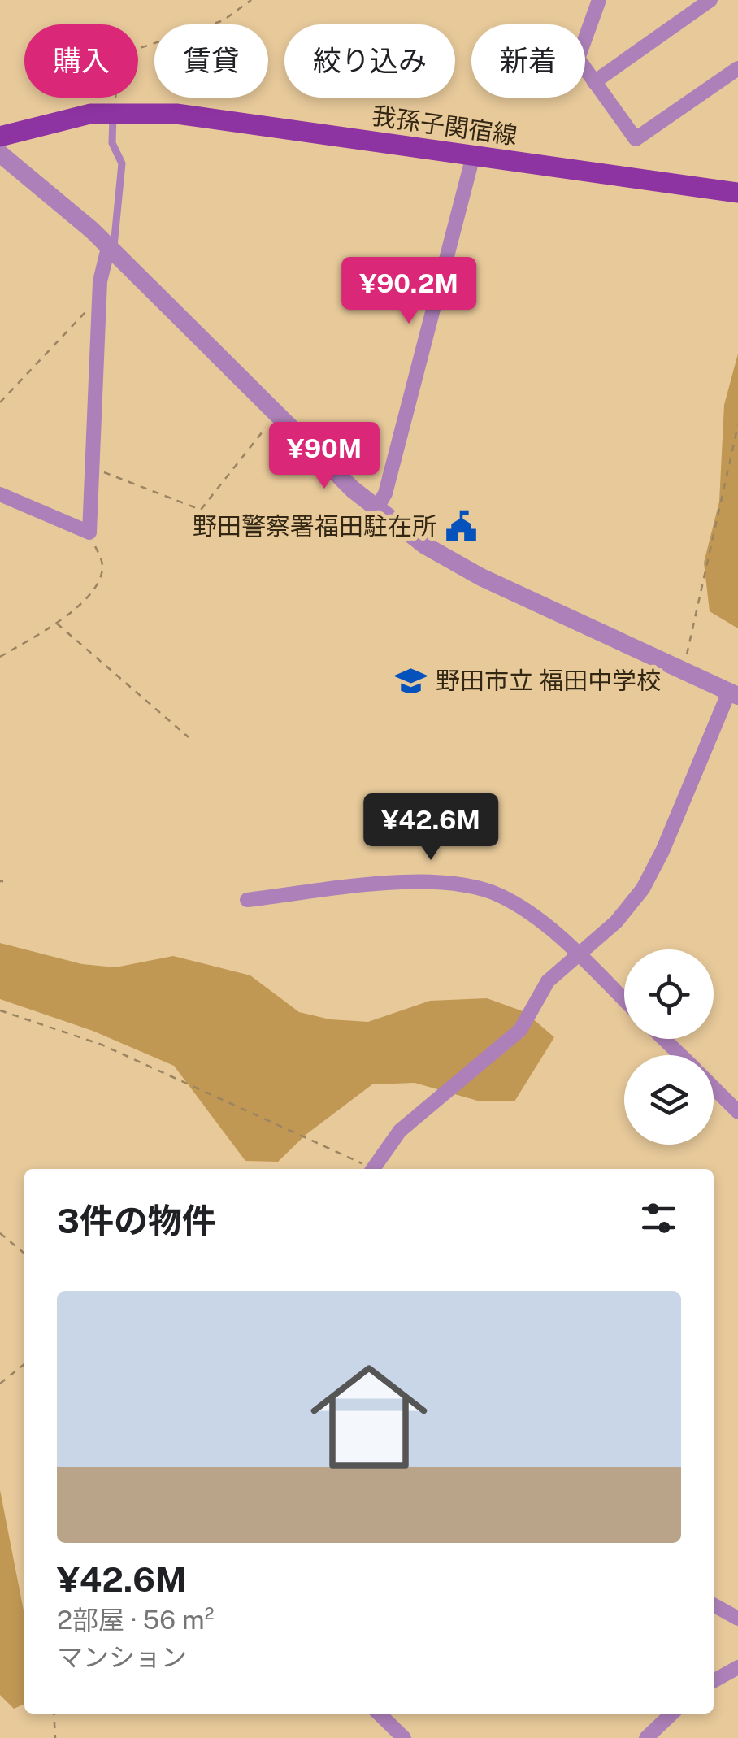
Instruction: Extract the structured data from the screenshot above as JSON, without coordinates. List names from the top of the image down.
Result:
{
  "streets": {
    "main road": ["我孫子関宿線"]
  },
  "places": {
    "public building": ["野田警察署福田駐在所"],
    "school or university": ["野田市立 福田中学校"]
  },
  "page": {
    "chip": [
      "購入",
      "賃貸",
      "絞り込み",
      "新着"
    ],
    "price": ["¥90.2M", "¥90M", "¥42.6M"],
    "heading": "3件の物件",
    "list": [
      {
        "name": "¥42.6M",
        "note": "2部屋 · 56 m² · マンション"
      }
    ]
  }
}
